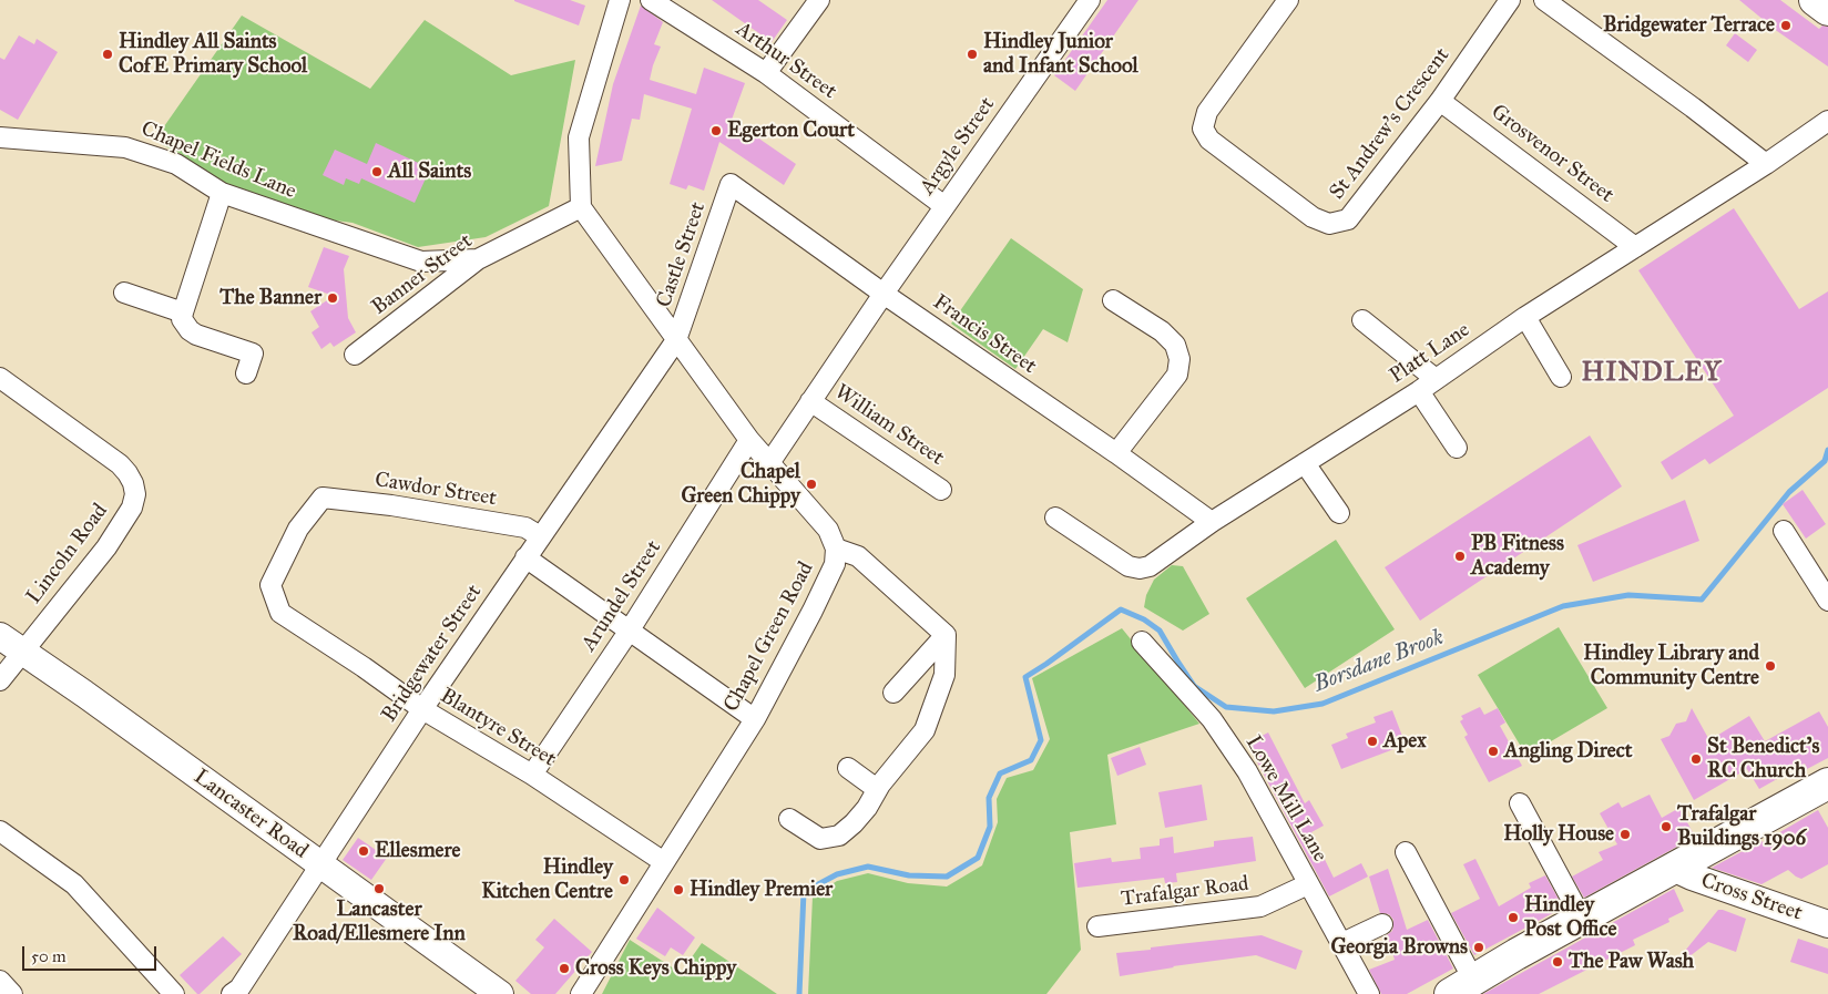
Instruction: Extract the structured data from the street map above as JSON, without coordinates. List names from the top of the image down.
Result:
{
  "streets": {
    "street": [
      "Arthur Street",
      "St Andrew's Crescent",
      "Argyle Street",
      "Grosvenor Street",
      "Chapel Fields Lane",
      "Castle Street",
      "Banner Street",
      "Francis Street",
      "Platt Lane",
      "William Street",
      "Cawdor Street",
      "Lincoln Road",
      "Arundel Street",
      "Chapel Green Road",
      "Bridgewater Street",
      "Blantyre Street",
      "Lowe Mill Lane",
      "Lancaster Road",
      "Trafalgar Road",
      "Cross Street"
    ]
  },
  "crossings": [
    ["Arthur Street", "Argyle Street"],
    ["St Andrew's Crescent", "Grosvenor Street"],
    ["Argyle Street", "Francis Street"],
    ["Argyle Street", "William Street"],
    ["Argyle Street", "Chapel Green Road"],
    ["Grosvenor Street", "Platt Lane"],
    ["Chapel Fields Lane", "Banner Street"],
    ["Castle Street", "Francis Street"],
    ["Castle Street", "Chapel Green Road"],
    ["Castle Street", "Bridgewater Street"],
    ["Banner Street", "Chapel Green Road"],
    ["Francis Street", "Platt Lane"],
    ["Cawdor Street", "Bridgewater Street"],
    ["Cawdor Street", "Blantyre Street"],
    ["Lincoln Road", "Lancaster Road"],
    ["Arundel Street", "Chapel Green Road"],
    ["Arundel Street", "Blantyre Street"],
    ["Chapel Green Road", "Bridgewater Street"],
    ["Chapel Green Road", "Blantyre Street"],
    ["Bridgewater Street", "Blantyre Street"],
    ["Bridgewater Street", "Lancaster Road"],
    ["Lowe Mill Lane", "Trafalgar Road"]
  ],
  "districts": ["HINDLEY"],
  "water": ["Borsdane Brook"],
  "places": [
    "Bridgewater Terrace",
    "Hindley All Saints CofE Primary School",
    "Hindley Junior and Infant School",
    "Egerton Court",
    "All Saints",
    "The Banner",
    "Chapel Green Chippy",
    "PB Fitness Academy",
    "Hindley Library and Community Centre",
    "Apex",
    "Angling Direct",
    "St Benedict's RC Church",
    "Trafalgar Buildings 1906",
    "Holly House",
    "Ellesmere",
    "Hindley Kitchen Centre",
    "Lancaster Road/Ellesmere Inn",
    "Hindley Premier",
    "Hindley Post Office",
    "Georgia Browns",
    "The Paw Wash",
    "Cross Keys Chippy"
  ],
  "scale_bar": "50 m"
}
